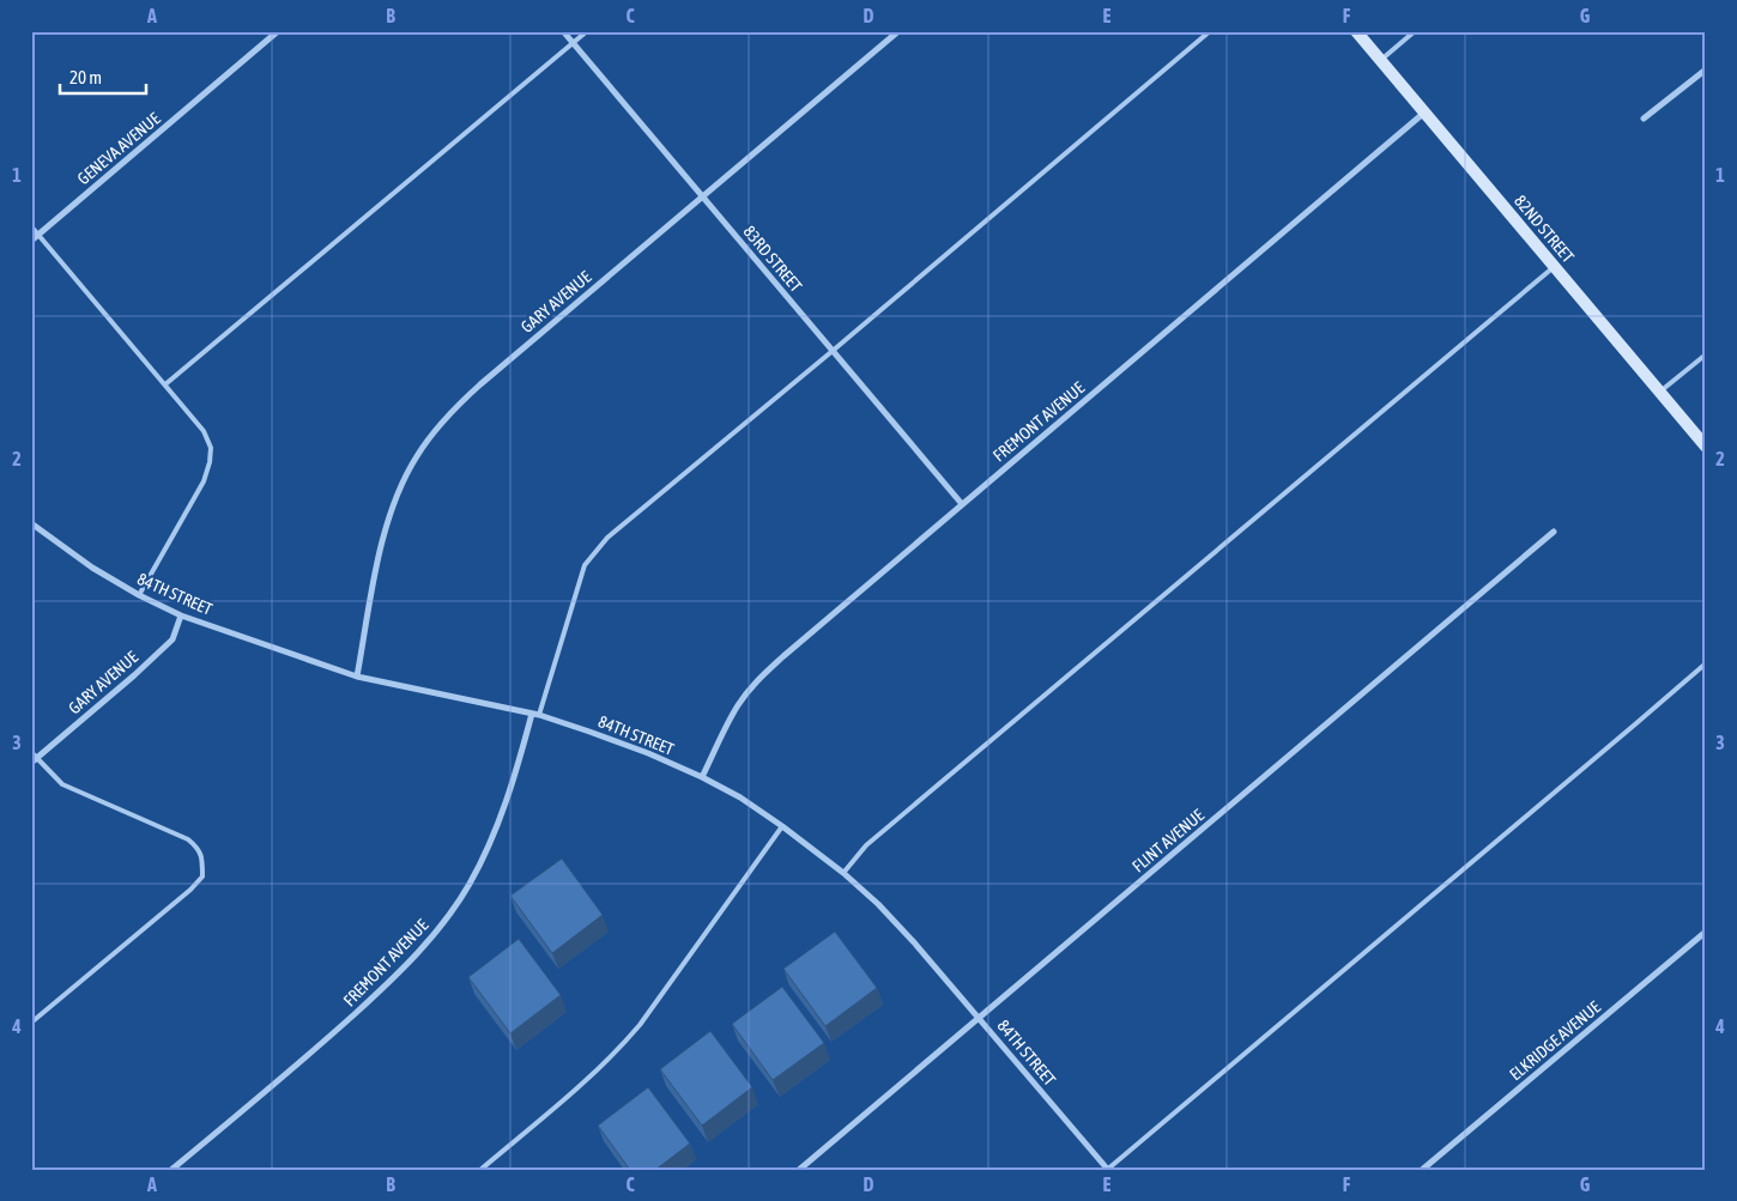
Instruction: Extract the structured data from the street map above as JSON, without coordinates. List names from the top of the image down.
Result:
{
  "streets": {
    "main road": ["82ND STREET"],
    "street": [
      "GENEVA AVENUE",
      "83RD STREET",
      "GARY AVENUE",
      "FREMONT AVENUE",
      "84TH STREET",
      "FLINT AVENUE",
      "ELKRIDGE AVENUE"
    ]
  },
  "crossings": [
    ["82ND STREET", "FREMONT AVENUE"],
    ["83RD STREET", "GARY AVENUE"],
    ["83RD STREET", "FREMONT AVENUE"],
    ["GARY AVENUE", "84TH STREET"],
    ["FREMONT AVENUE", "84TH STREET"],
    ["84TH STREET", "FLINT AVENUE"]
  ],
  "scale_bar": "20 m",
  "grid": {
    "columns": [
      "A",
      "B",
      "C",
      "D",
      "E",
      "F",
      "G"
    ],
    "rows": [
      "1",
      "2",
      "3",
      "4"
    ]
  }
}
